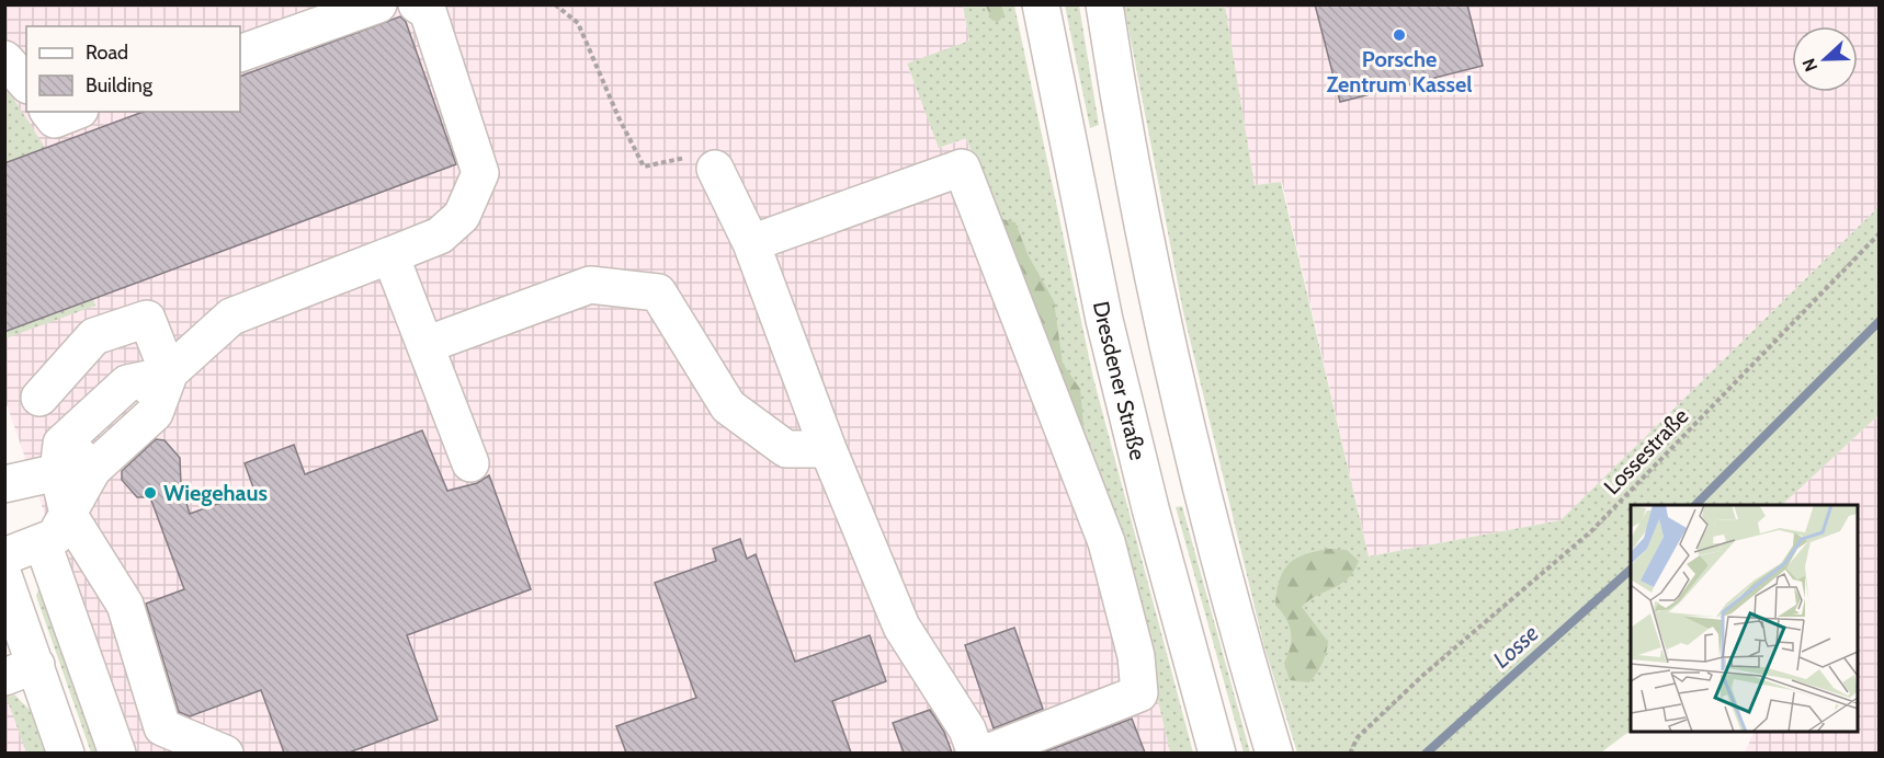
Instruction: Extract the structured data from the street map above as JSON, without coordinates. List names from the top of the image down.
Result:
{
  "streets": {
    "main road": ["Dresdener Straße"],
    "path": ["Lossestraße"]
  },
  "water": ["Losse"],
  "places": ["Porsche Zentrum Kassel", "Wiegehaus"],
  "legend": ["Road", "Building"],
  "north": "left"
}
